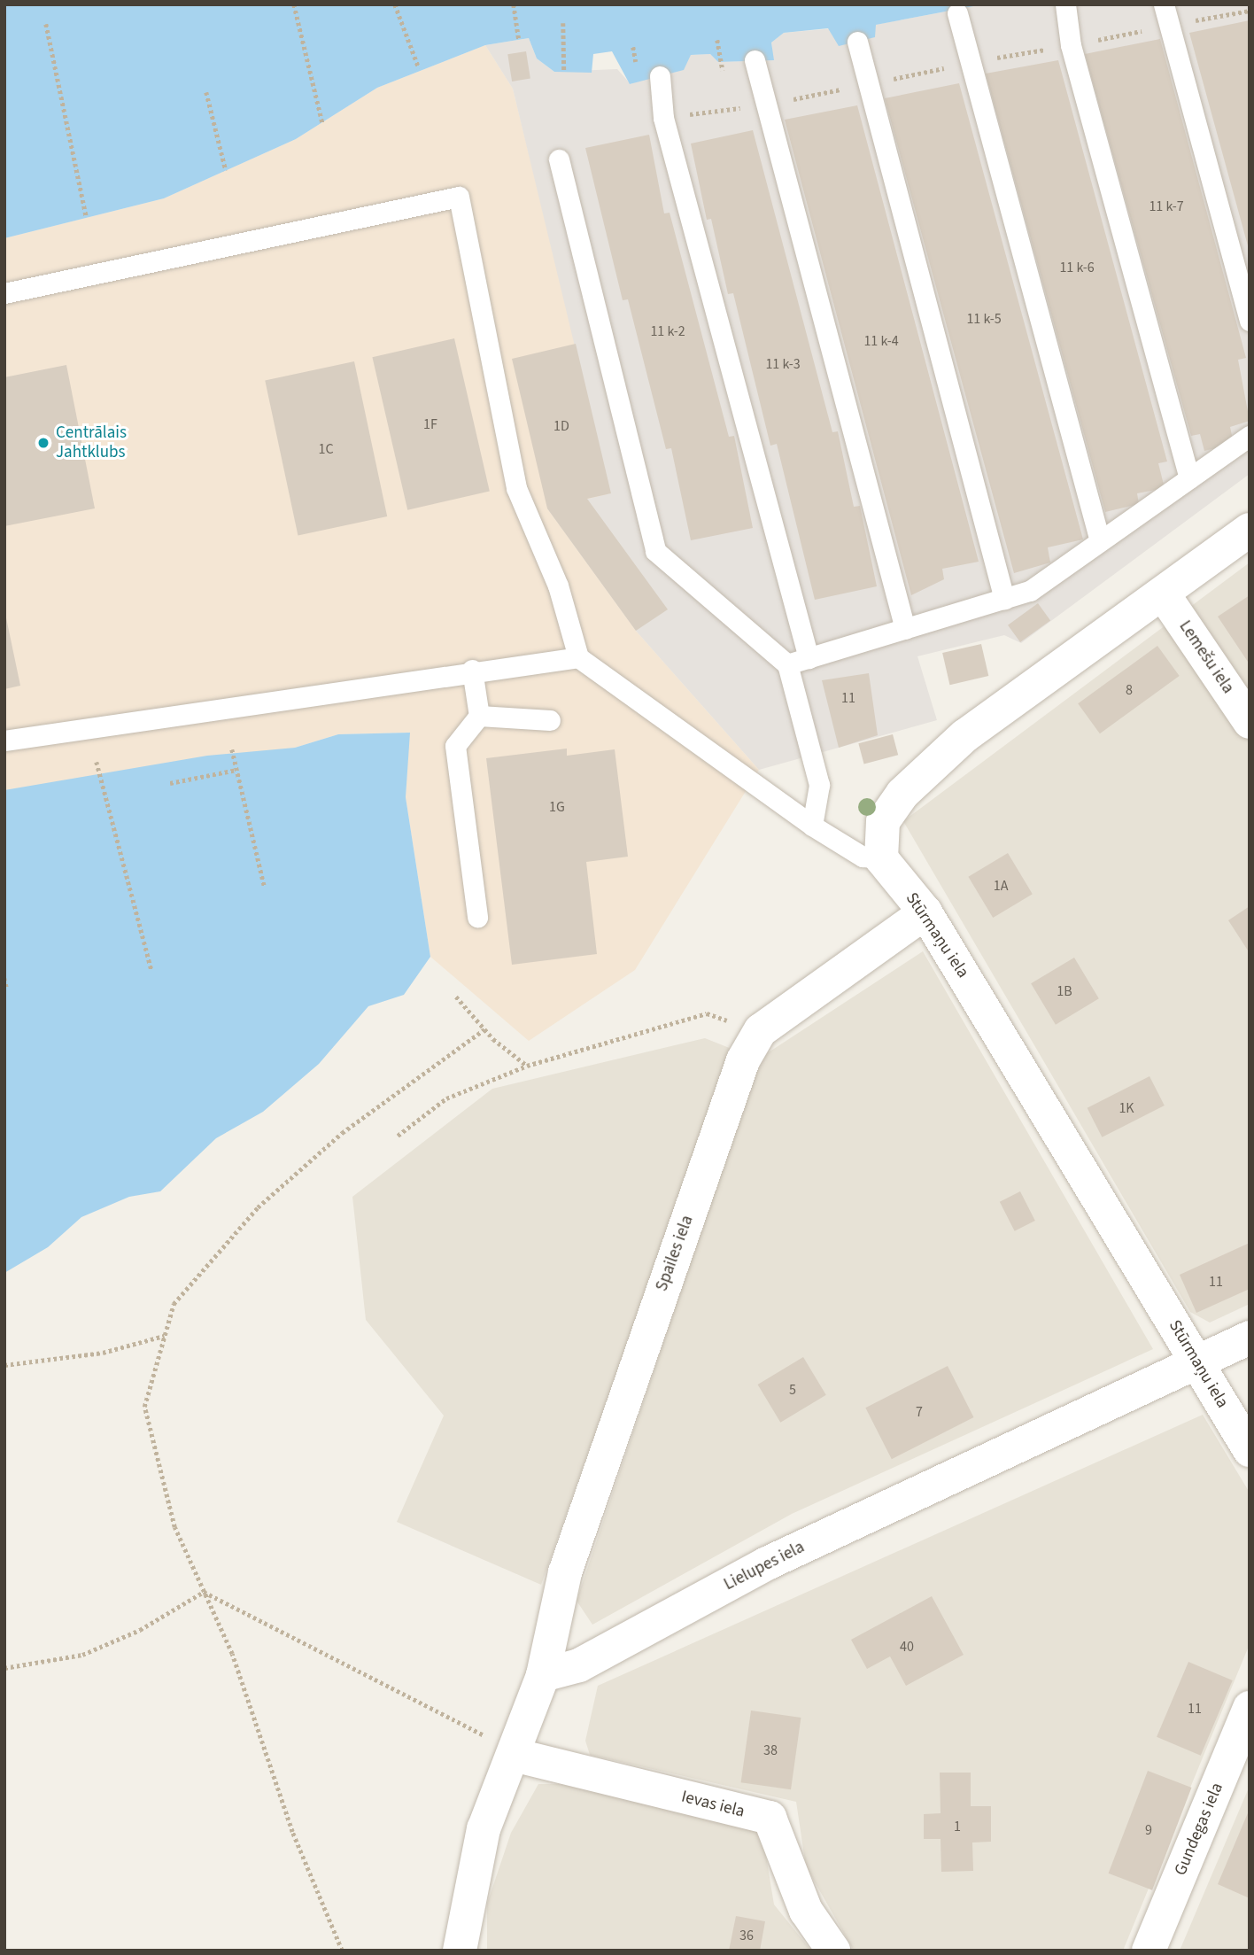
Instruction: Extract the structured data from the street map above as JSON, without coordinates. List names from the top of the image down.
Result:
{
  "streets": {
    "street": [
      "Lemešu iela",
      "Stūrmaņu iela",
      "Spailes iela",
      "Lielupes iela",
      "Ievas iela",
      "Gundegas iela"
    ]
  },
  "crossings": [
    ["Stūrmaņu iela", "Spailes iela"],
    ["Stūrmaņu iela", "Lielupes iela"],
    ["Spailes iela", "Lielupes iela"]
  ],
  "places": ["Centrālais Jahtklubs"],
  "house_numbers": [
    "11 k-7",
    "11 k-6",
    "11 k-5",
    "11 k-2",
    "11 k-4",
    "11 k-3",
    "1F",
    "1D",
    "1C",
    "8",
    "11",
    "1G",
    "1A",
    "1B",
    "1K",
    "11",
    "5",
    "7",
    "40",
    "11",
    "38",
    "1",
    "9",
    "36"
  ]
}
